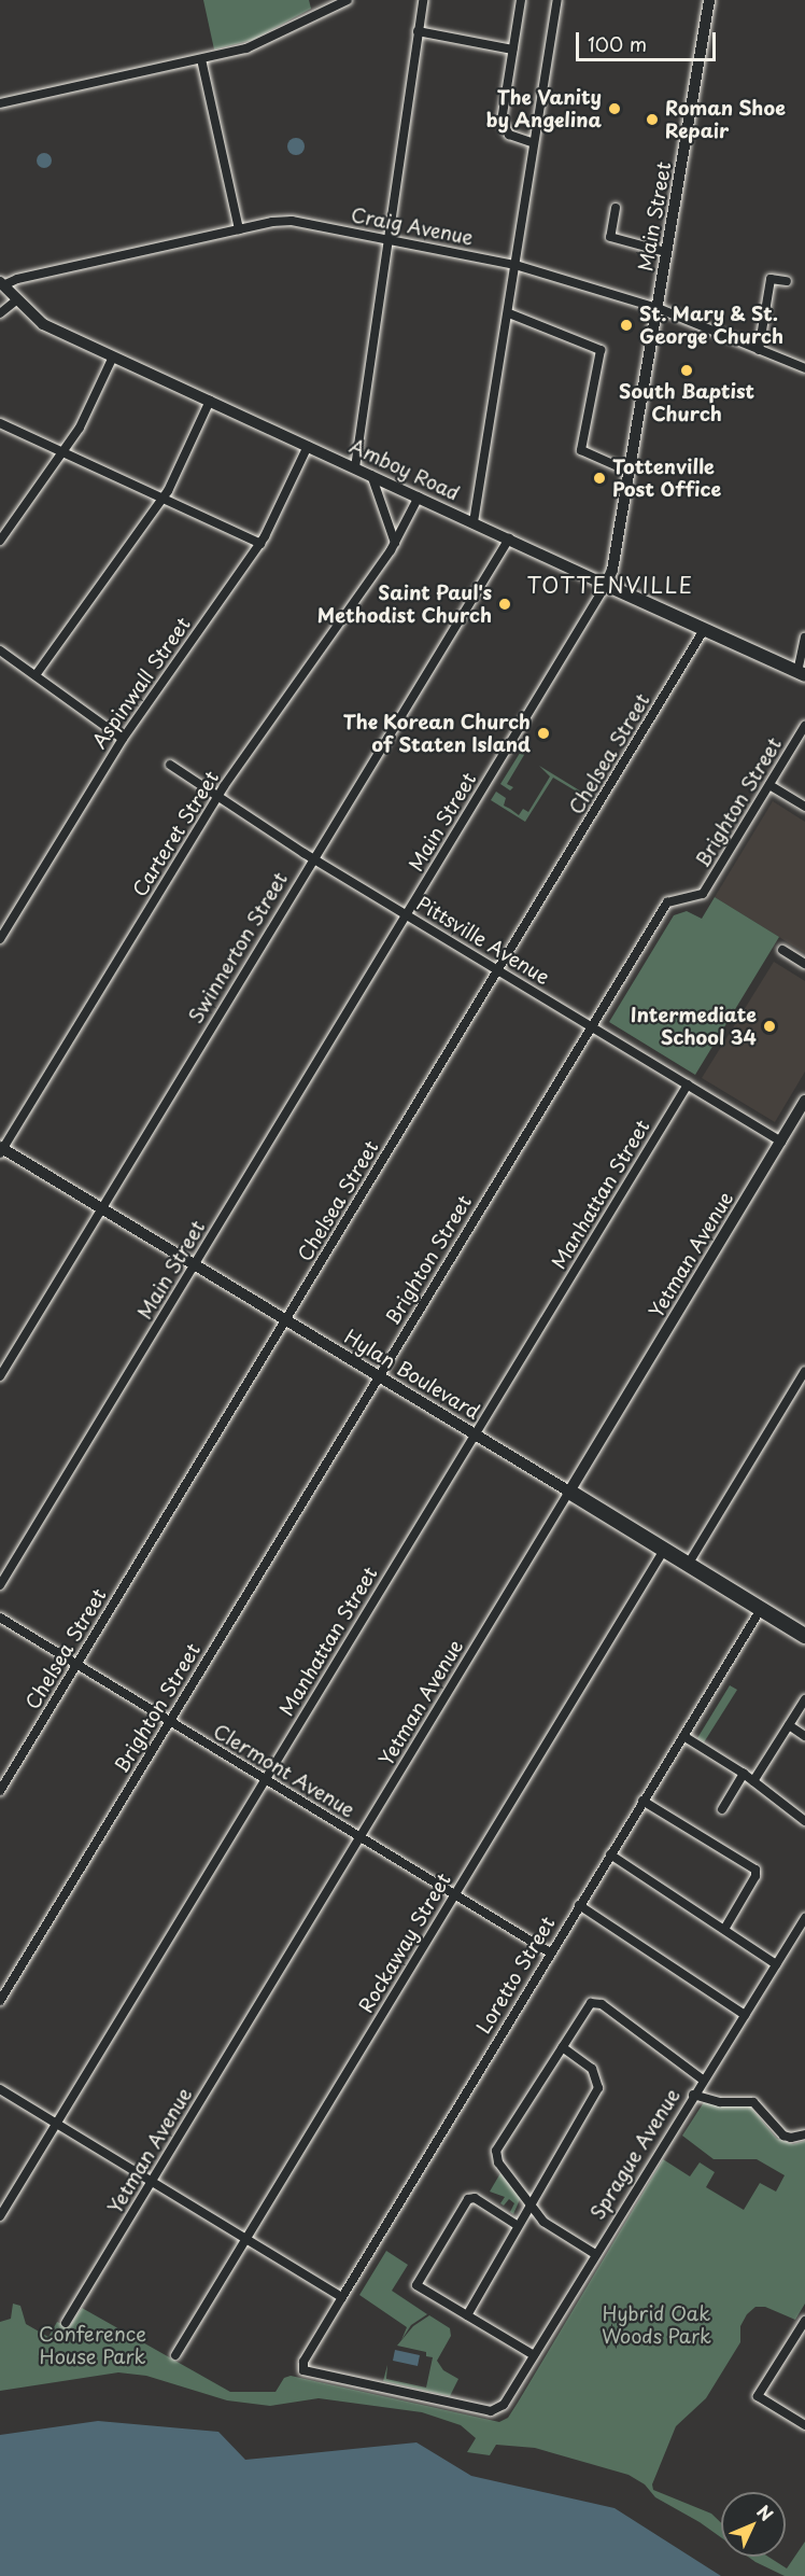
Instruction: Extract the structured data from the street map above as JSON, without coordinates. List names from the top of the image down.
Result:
{
  "streets": {
    "main road": ["Amboy Road", "Hylan Boulevard"],
    "street": [
      "Main Street",
      "Craig Avenue",
      "Aspinwall Street",
      "Chelsea Street",
      "Brighton Street",
      "Carteret Street",
      "Pittsville Avenue",
      "Swinnerton Street",
      "Manhattan Street",
      "Yetman Avenue",
      "Clermont Avenue",
      "Rockaway Street",
      "Loretto Street",
      "Sprague Avenue"
    ]
  },
  "crossings": [
    ["Main Street", "Craig Avenue"],
    ["Main Street", "Amboy Road"],
    ["Main Street", "Pittsville Avenue"],
    ["Main Street", "Hylan Boulevard"],
    ["Craig Avenue", "Amboy Road"],
    ["Amboy Road", "Aspinwall Street"],
    ["Amboy Road", "Chelsea Street"],
    ["Amboy Road", "Carteret Street"],
    ["Amboy Road", "Swinnerton Street"],
    ["Chelsea Street", "Pittsville Avenue"],
    ["Chelsea Street", "Hylan Boulevard"],
    ["Chelsea Street", "Clermont Avenue"],
    ["Brighton Street", "Pittsville Avenue"],
    ["Brighton Street", "Hylan Boulevard"],
    ["Brighton Street", "Clermont Avenue"],
    ["Carteret Street", "Pittsville Avenue"],
    ["Carteret Street", "Hylan Boulevard"],
    ["Pittsville Avenue", "Swinnerton Street"],
    ["Pittsville Avenue", "Manhattan Street"],
    ["Pittsville Avenue", "Yetman Avenue"],
    ["Swinnerton Street", "Hylan Boulevard"],
    ["Manhattan Street", "Hylan Boulevard"],
    ["Manhattan Street", "Clermont Avenue"],
    ["Yetman Avenue", "Hylan Boulevard"],
    ["Yetman Avenue", "Clermont Avenue"],
    ["Hylan Boulevard", "Rockaway Street"],
    ["Hylan Boulevard", "Loretto Street"],
    ["Clermont Avenue", "Rockaway Street"],
    ["Clermont Avenue", "Loretto Street"],
    ["Loretto Street", "Sprague Avenue"]
  ],
  "districts": ["TOTTENVILLE"],
  "parks": ["Hybrid Oak Woods Park", "Conference House Park"],
  "places": [
    "The Vanity by Angelina",
    "Roman Shoe Repair",
    "St. Mary & St. George Church",
    "South Baptist Church",
    "Tottenville Post Office",
    "Saint Paul's Methodist Church",
    "The Korean Church of Staten Island",
    "Intermediate School 34"
  ],
  "scale_bar": "100 m",
  "north": "top right"
}
